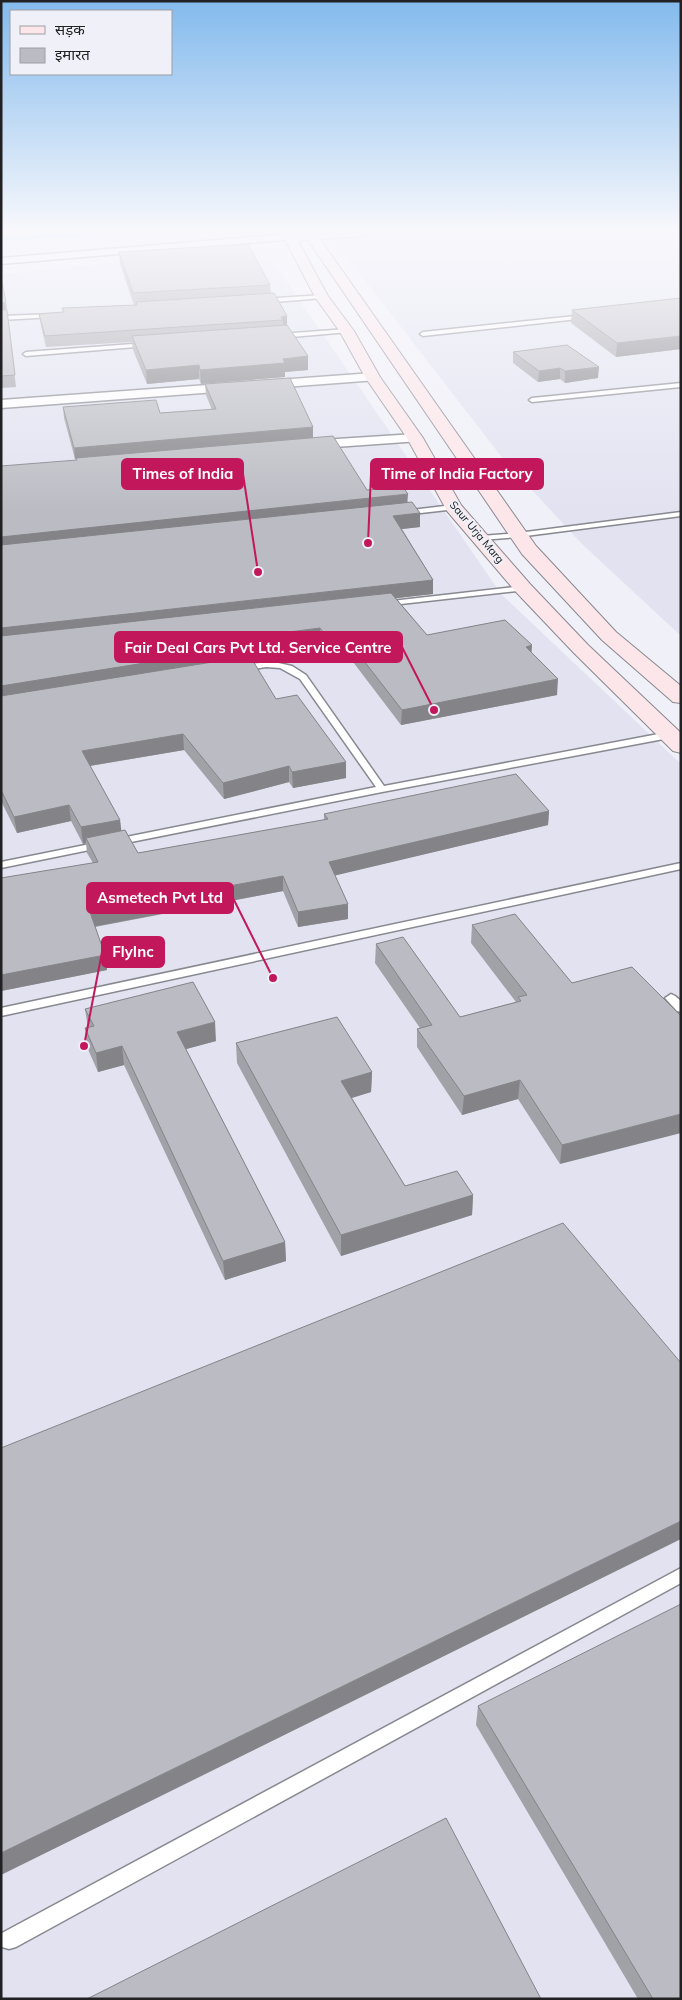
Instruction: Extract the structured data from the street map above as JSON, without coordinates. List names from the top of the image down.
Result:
{
  "streets": {
    "street": ["Saur Urja Marg"]
  },
  "places": [
    "Time of India Factory",
    "Times of India",
    "Fair Deal Cars Pvt Ltd. Service Centre",
    "Asmetech Pvt Ltd",
    "FlyInc"
  ],
  "legend": ["सड़क", "इमारत"]
}
